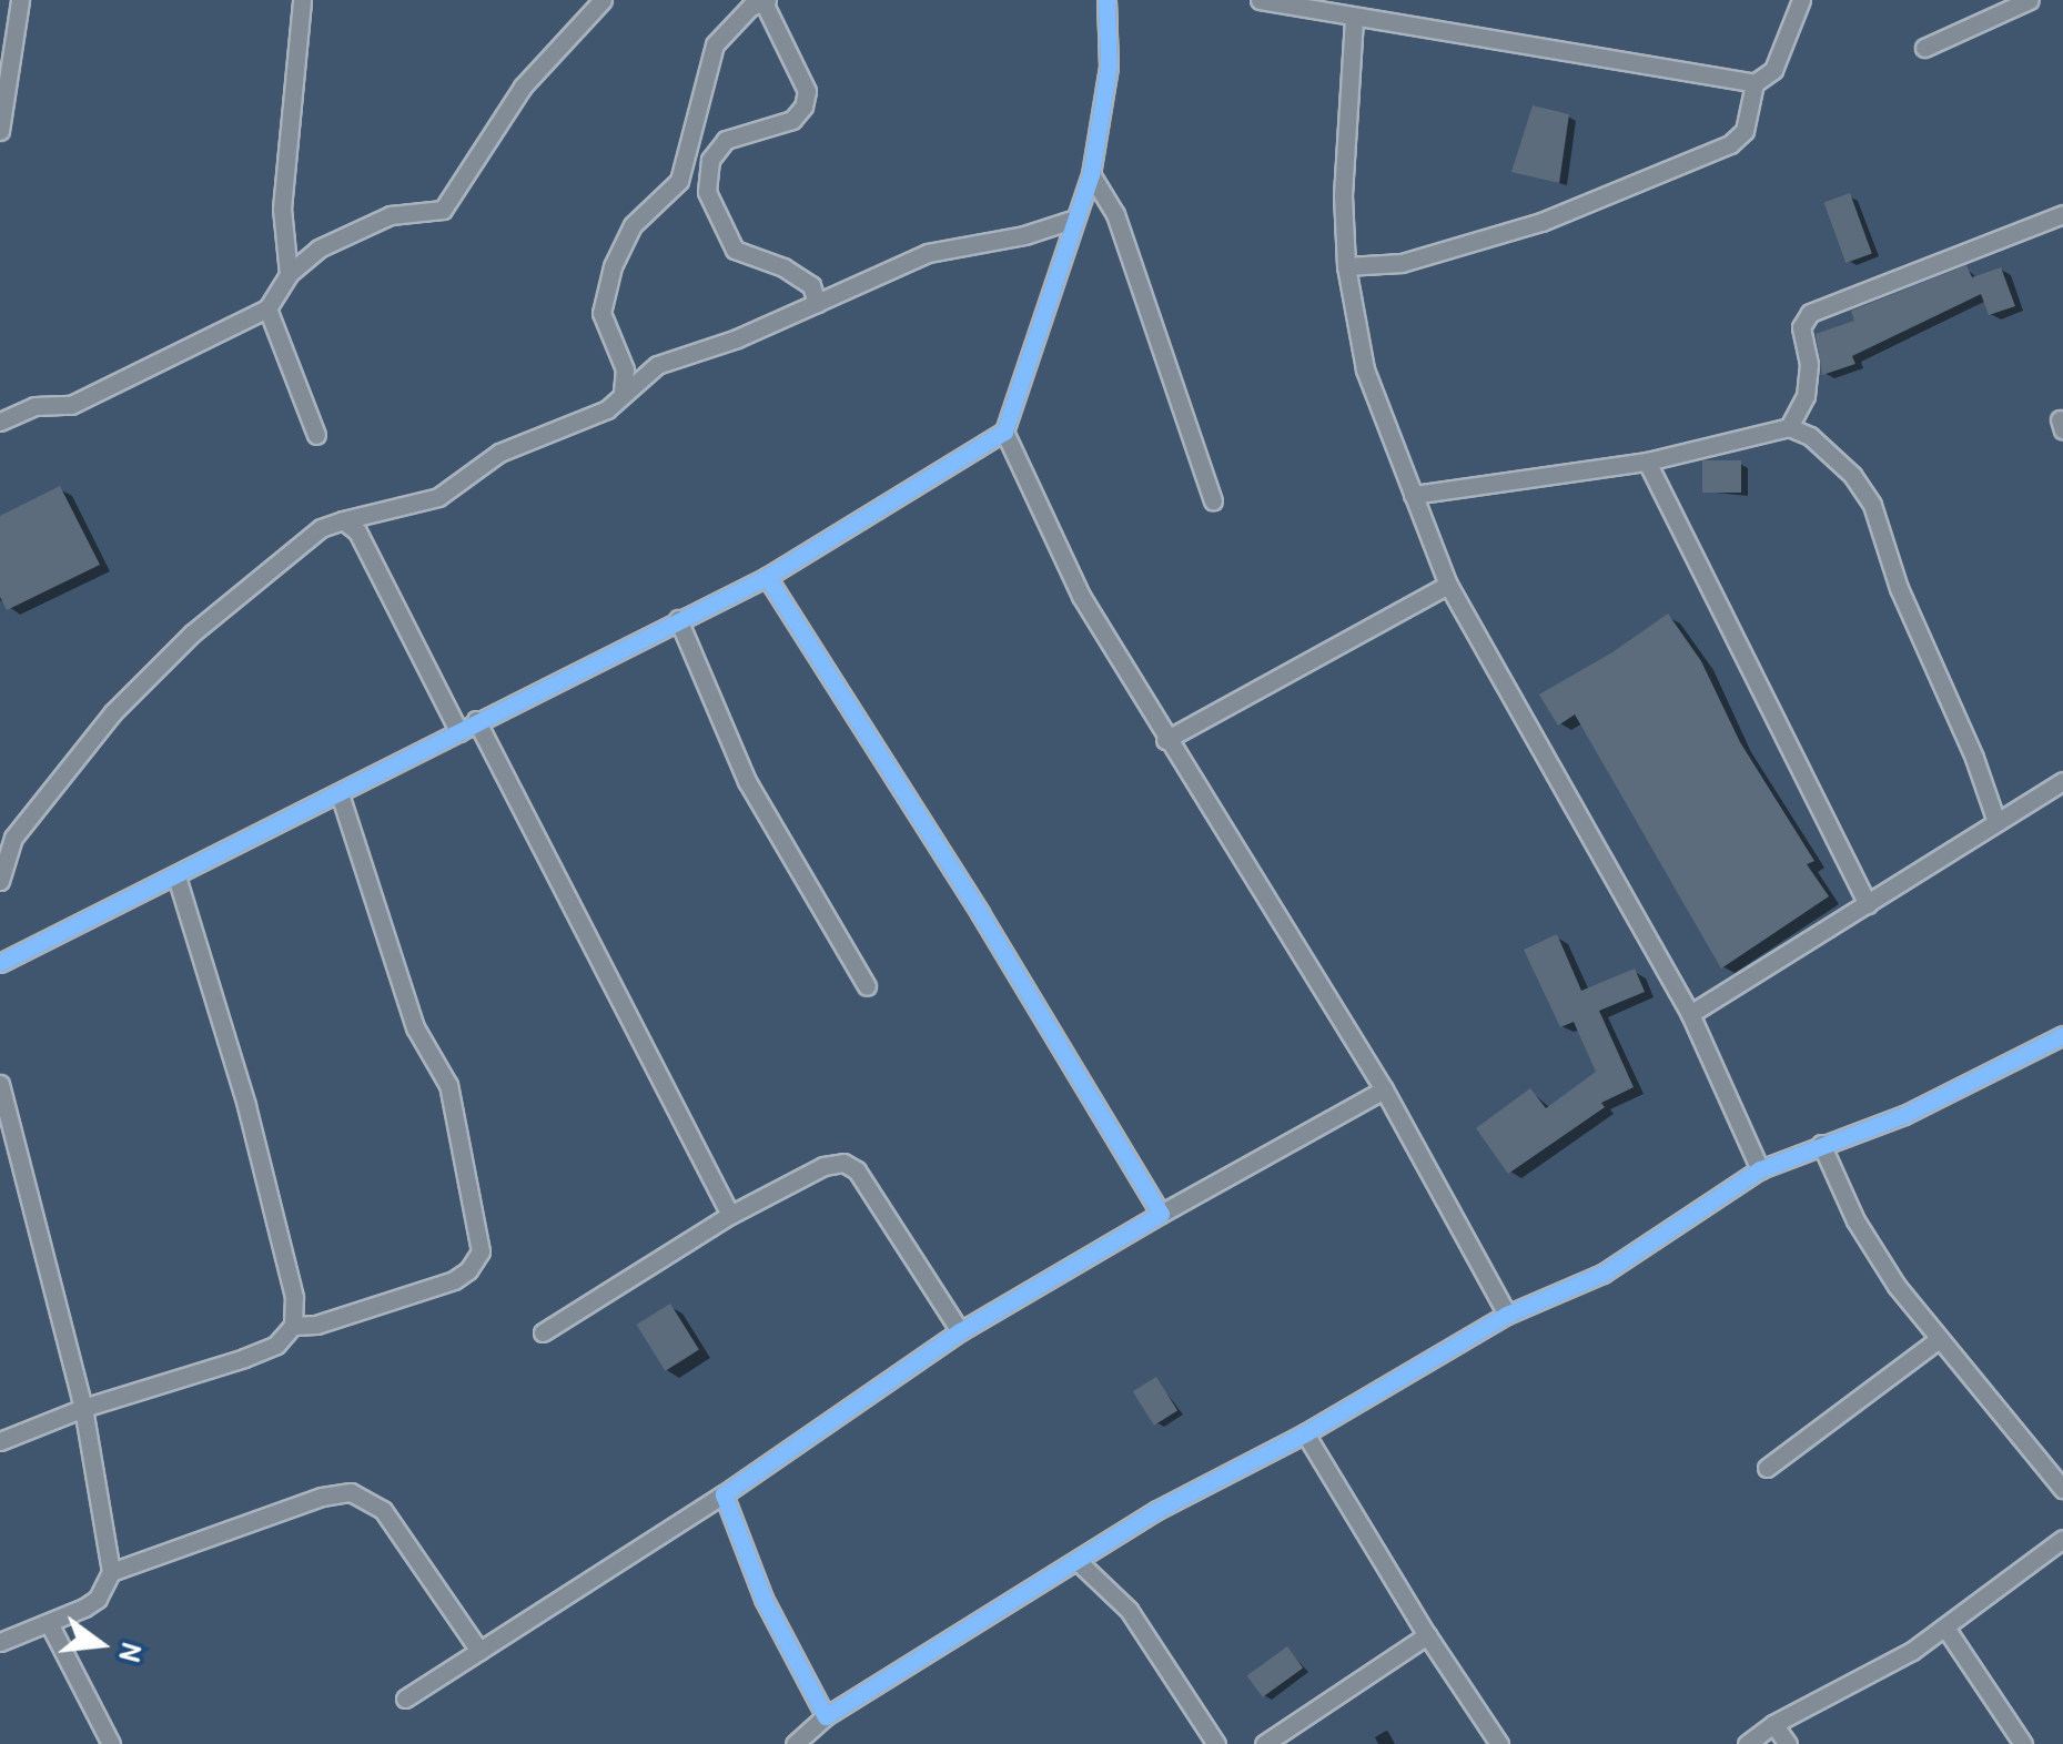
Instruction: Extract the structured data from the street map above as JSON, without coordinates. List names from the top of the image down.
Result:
{
  "north": "right"
}
